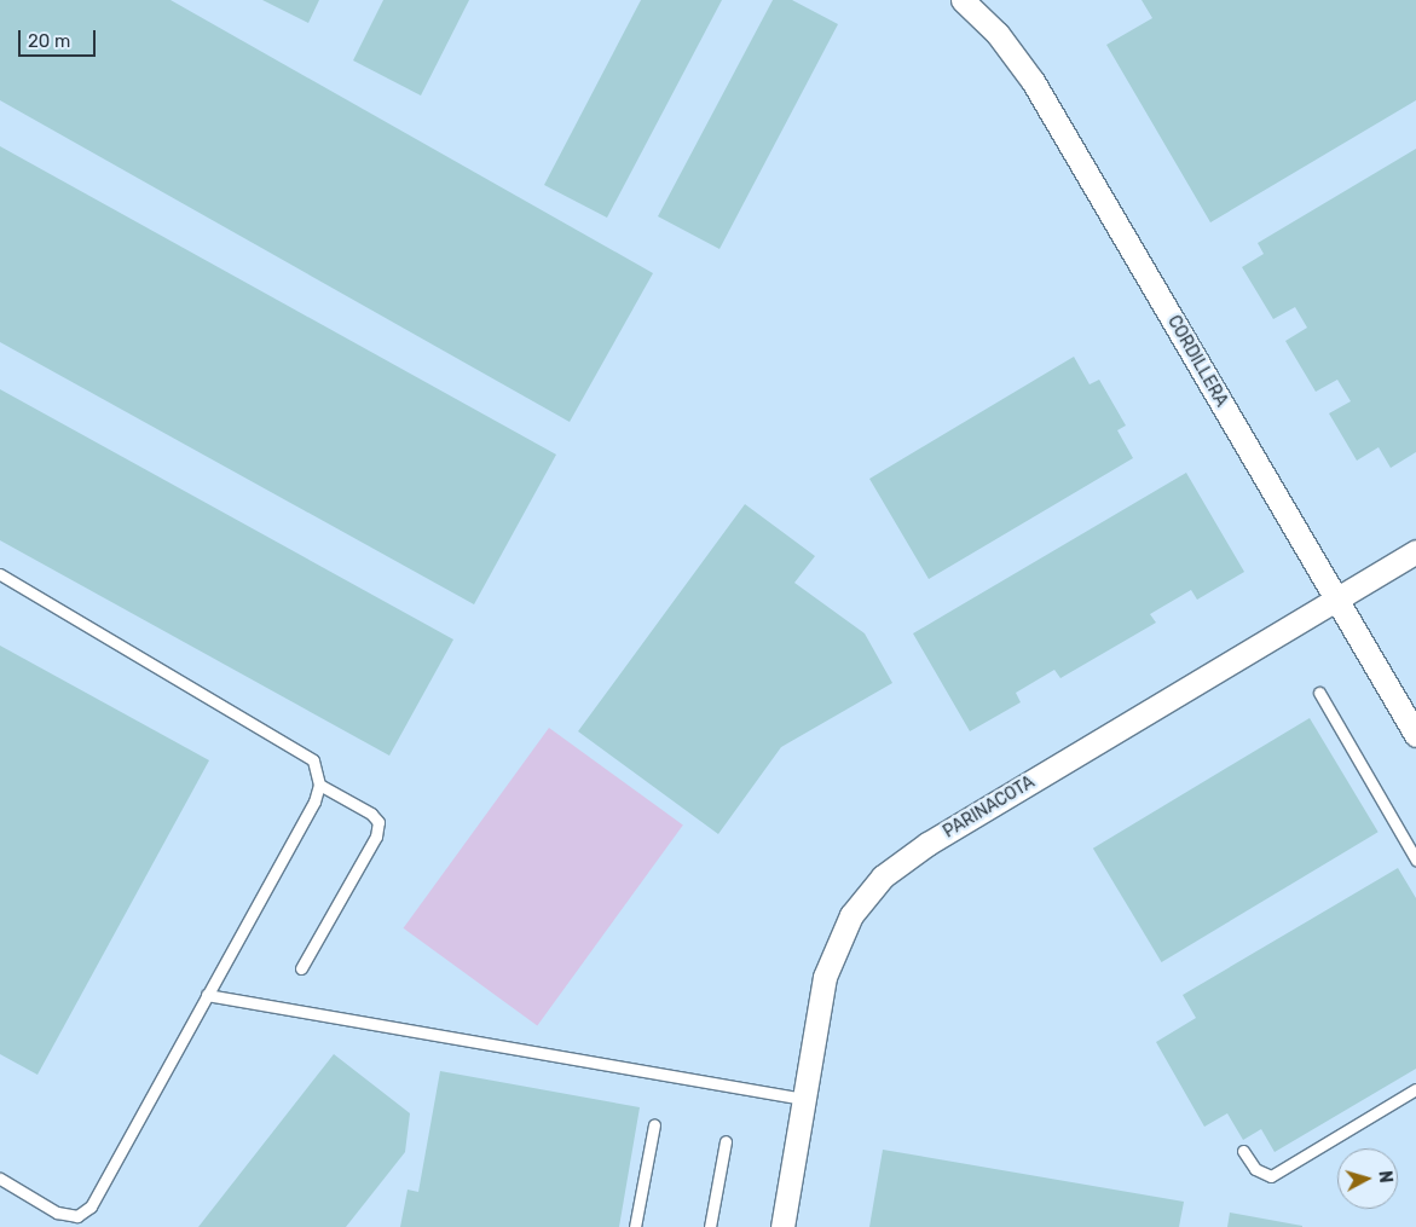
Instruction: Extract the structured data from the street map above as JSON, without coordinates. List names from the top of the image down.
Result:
{
  "streets": {
    "street": ["CORDILLERA", "PARINACOTA"]
  },
  "crossings": [
    ["CORDILLERA", "PARINACOTA"]
  ],
  "scale_bar": "20 m",
  "north": "right"
}
